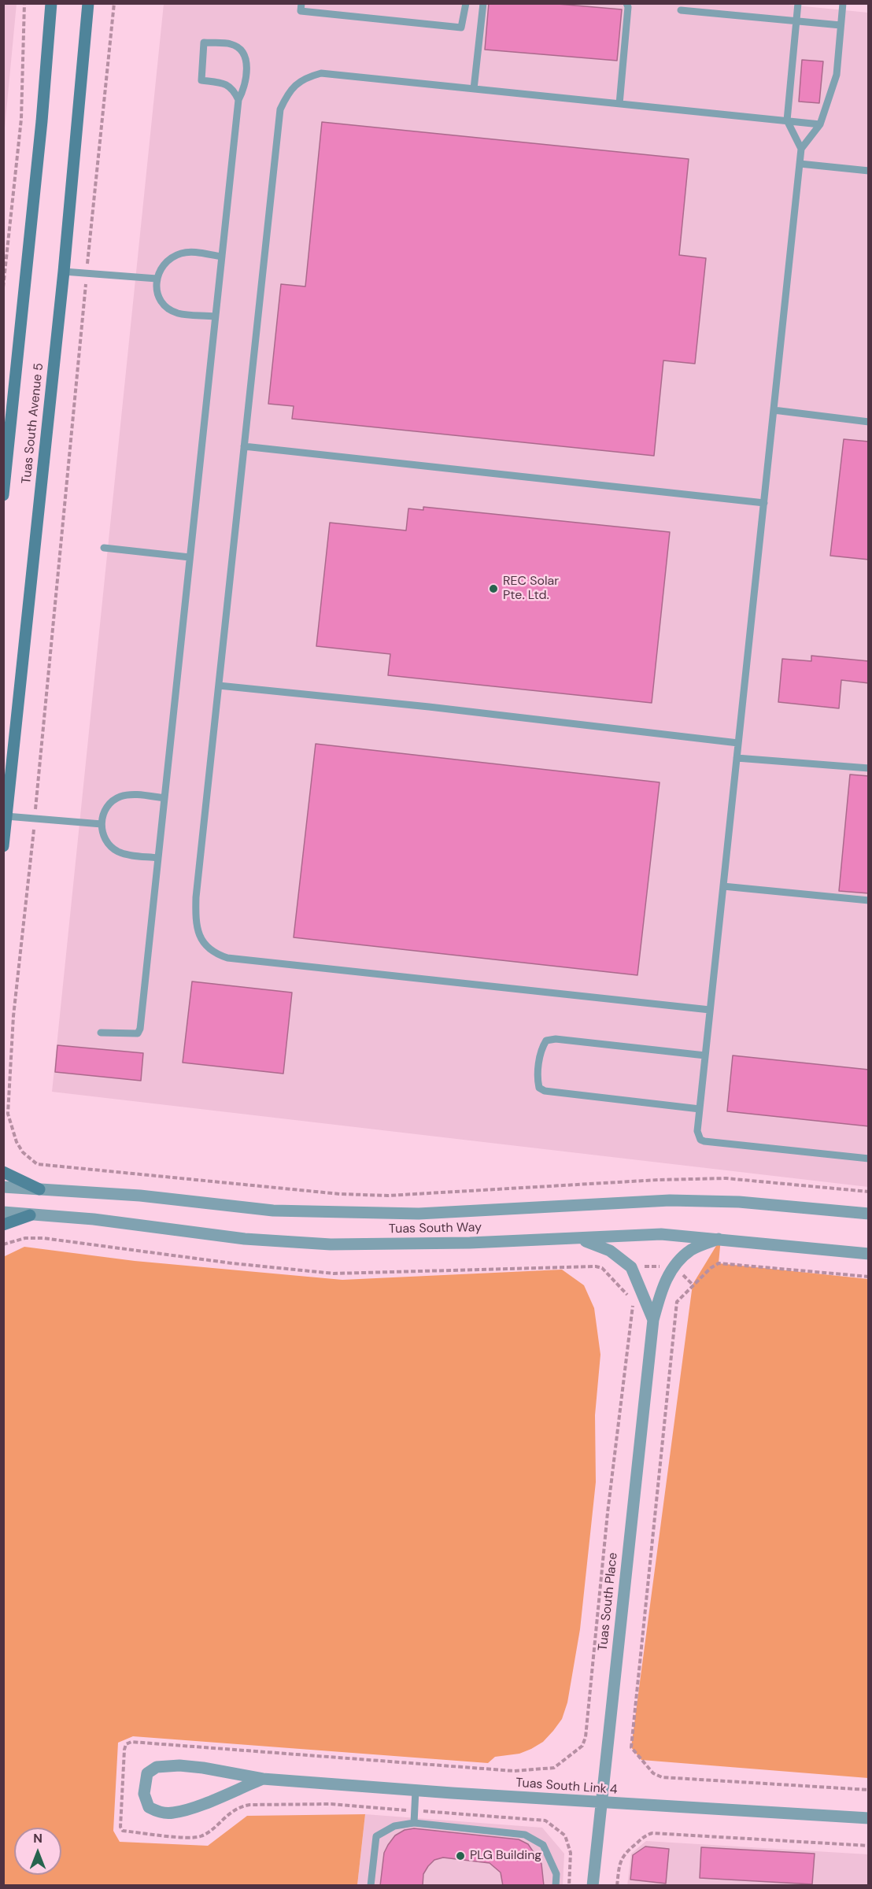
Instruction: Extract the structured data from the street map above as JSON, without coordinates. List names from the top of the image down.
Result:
{
  "streets": {
    "street": [
      "Tuas South Avenue 5",
      "Tuas South Way",
      "Tuas South Place",
      "Tuas South Link 4"
    ]
  },
  "crossings": [
    ["Tuas South Way", "Tuas South Place"],
    ["Tuas South Place", "Tuas South Link 4"]
  ],
  "places": ["REC Solar Pte. Ltd.", "PLG Building"],
  "north": "top"
}
